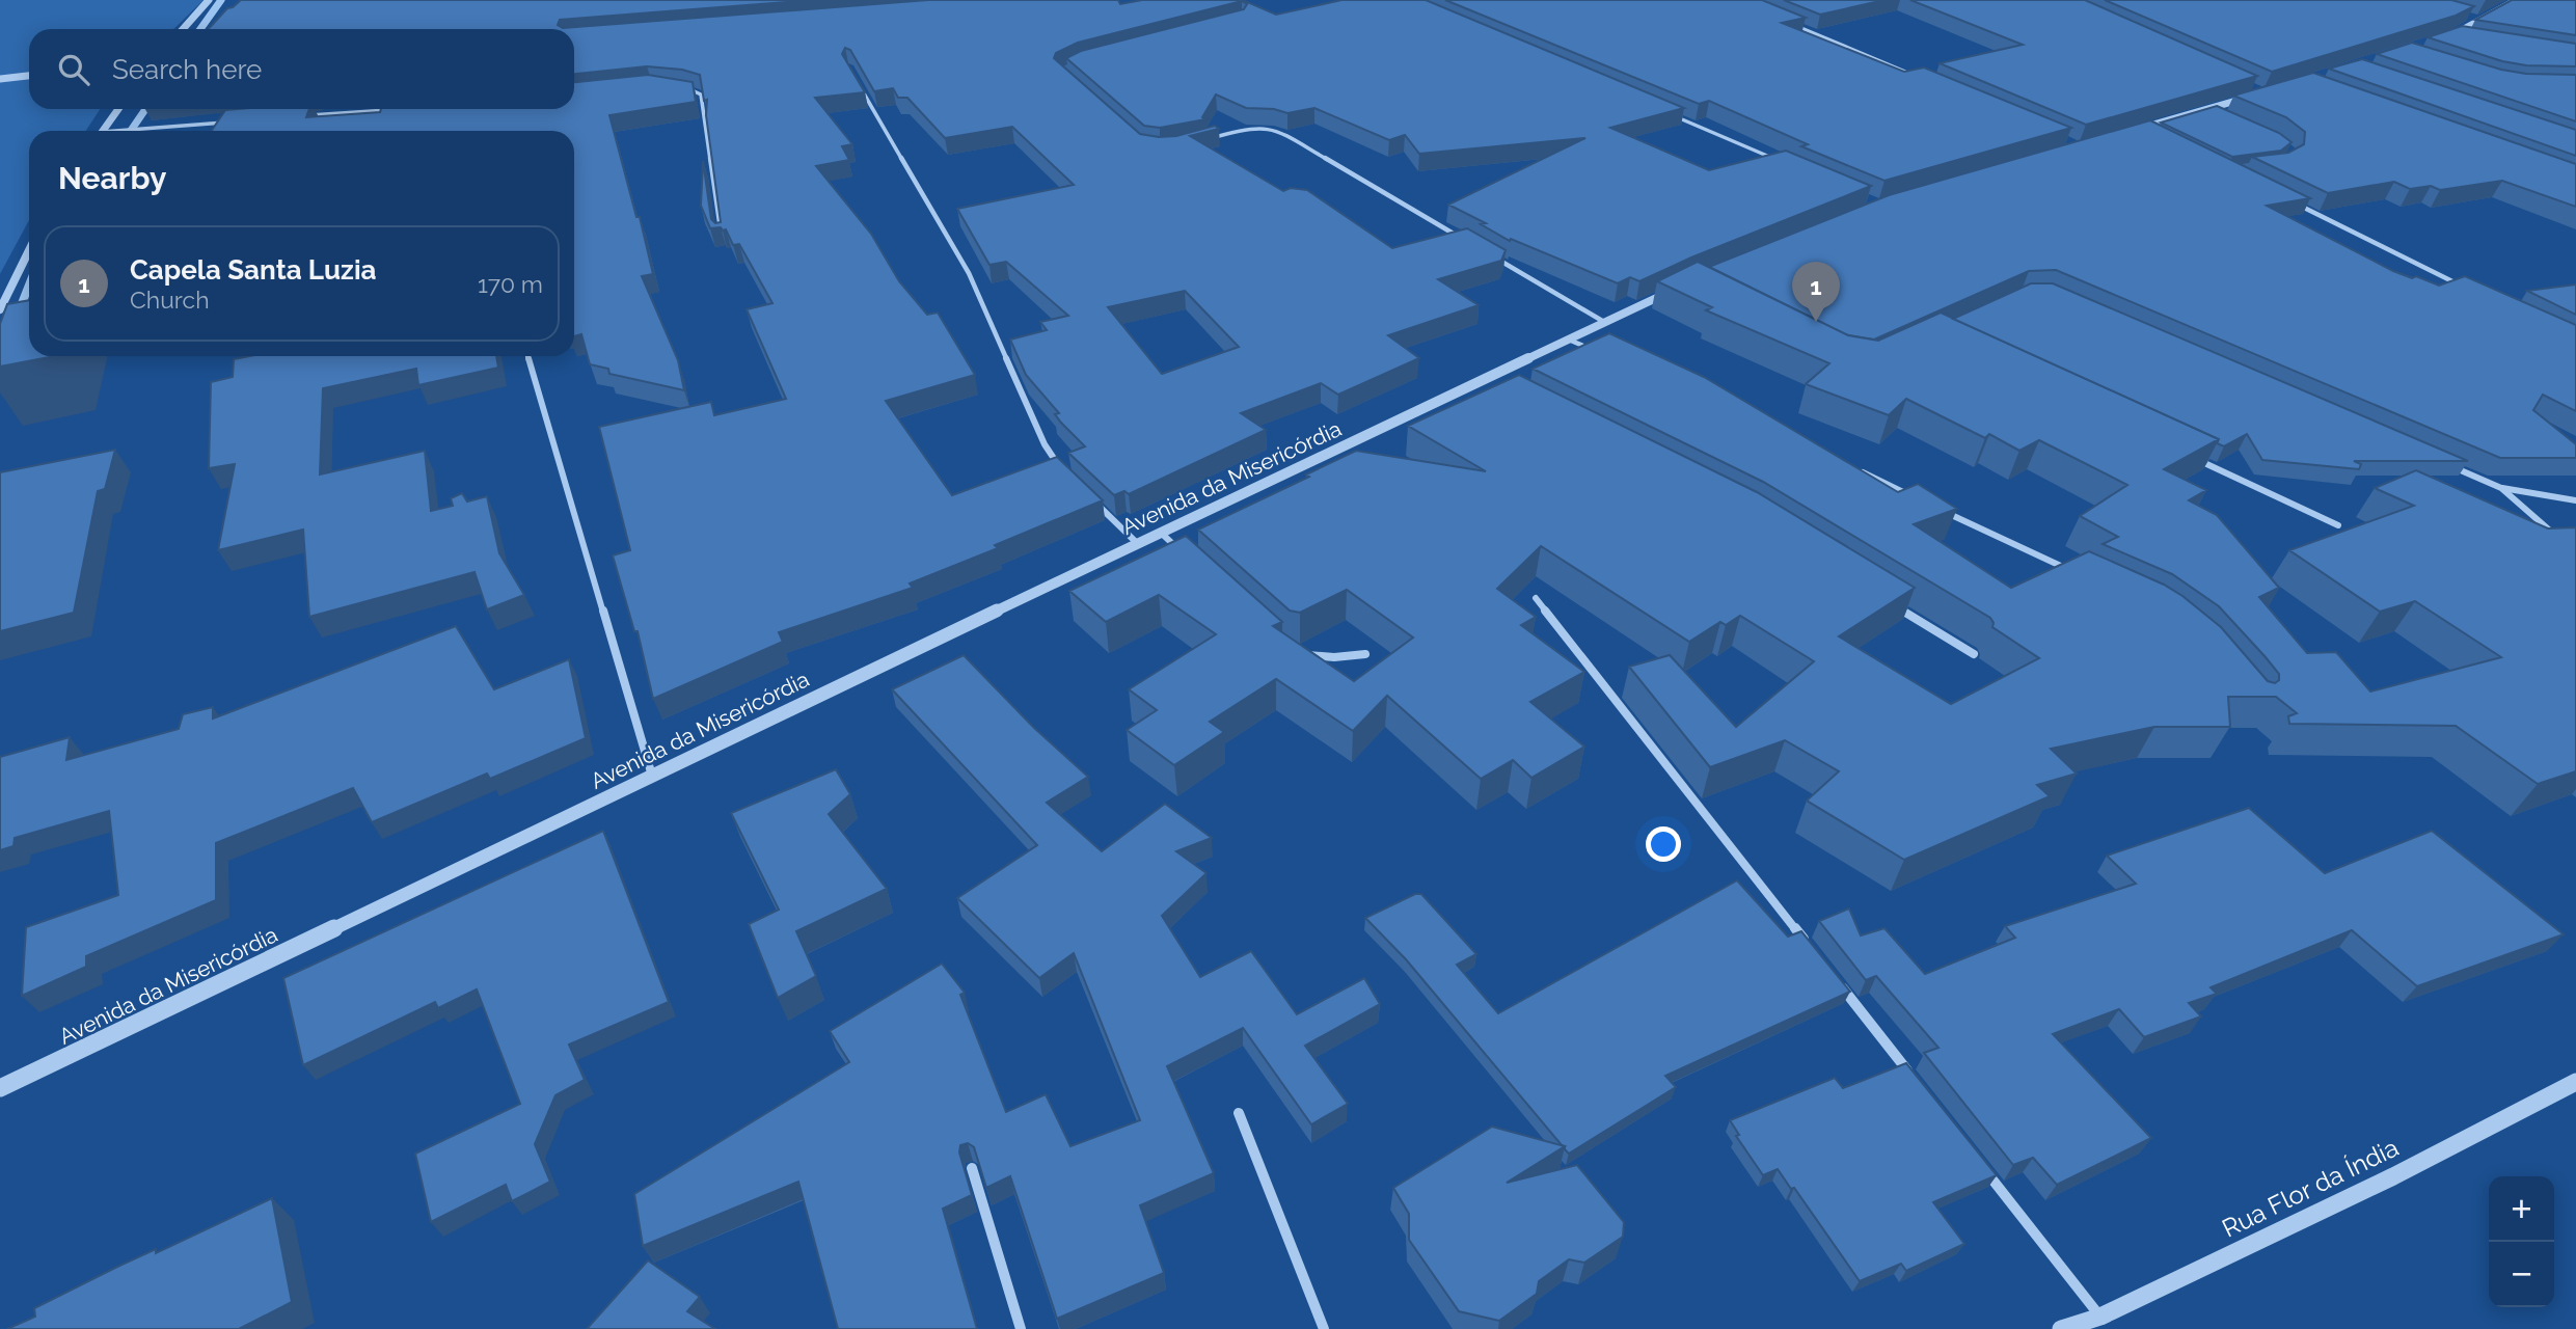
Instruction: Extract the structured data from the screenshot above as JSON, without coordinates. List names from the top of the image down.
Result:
{
  "streets": {
    "street": ["Avenida da Misericórdia", "Rua Flor da Índia"]
  },
  "page": {
    "search": "Search here",
    "heading": "Nearby",
    "list": [
      {
        "mark": "1",
        "name": "Capela Santa Luzia",
        "note": "Church",
        "value": "170 m"
      }
    ],
    "pins": "1",
    "map_buttons": ["+", "−"]
  }
}
